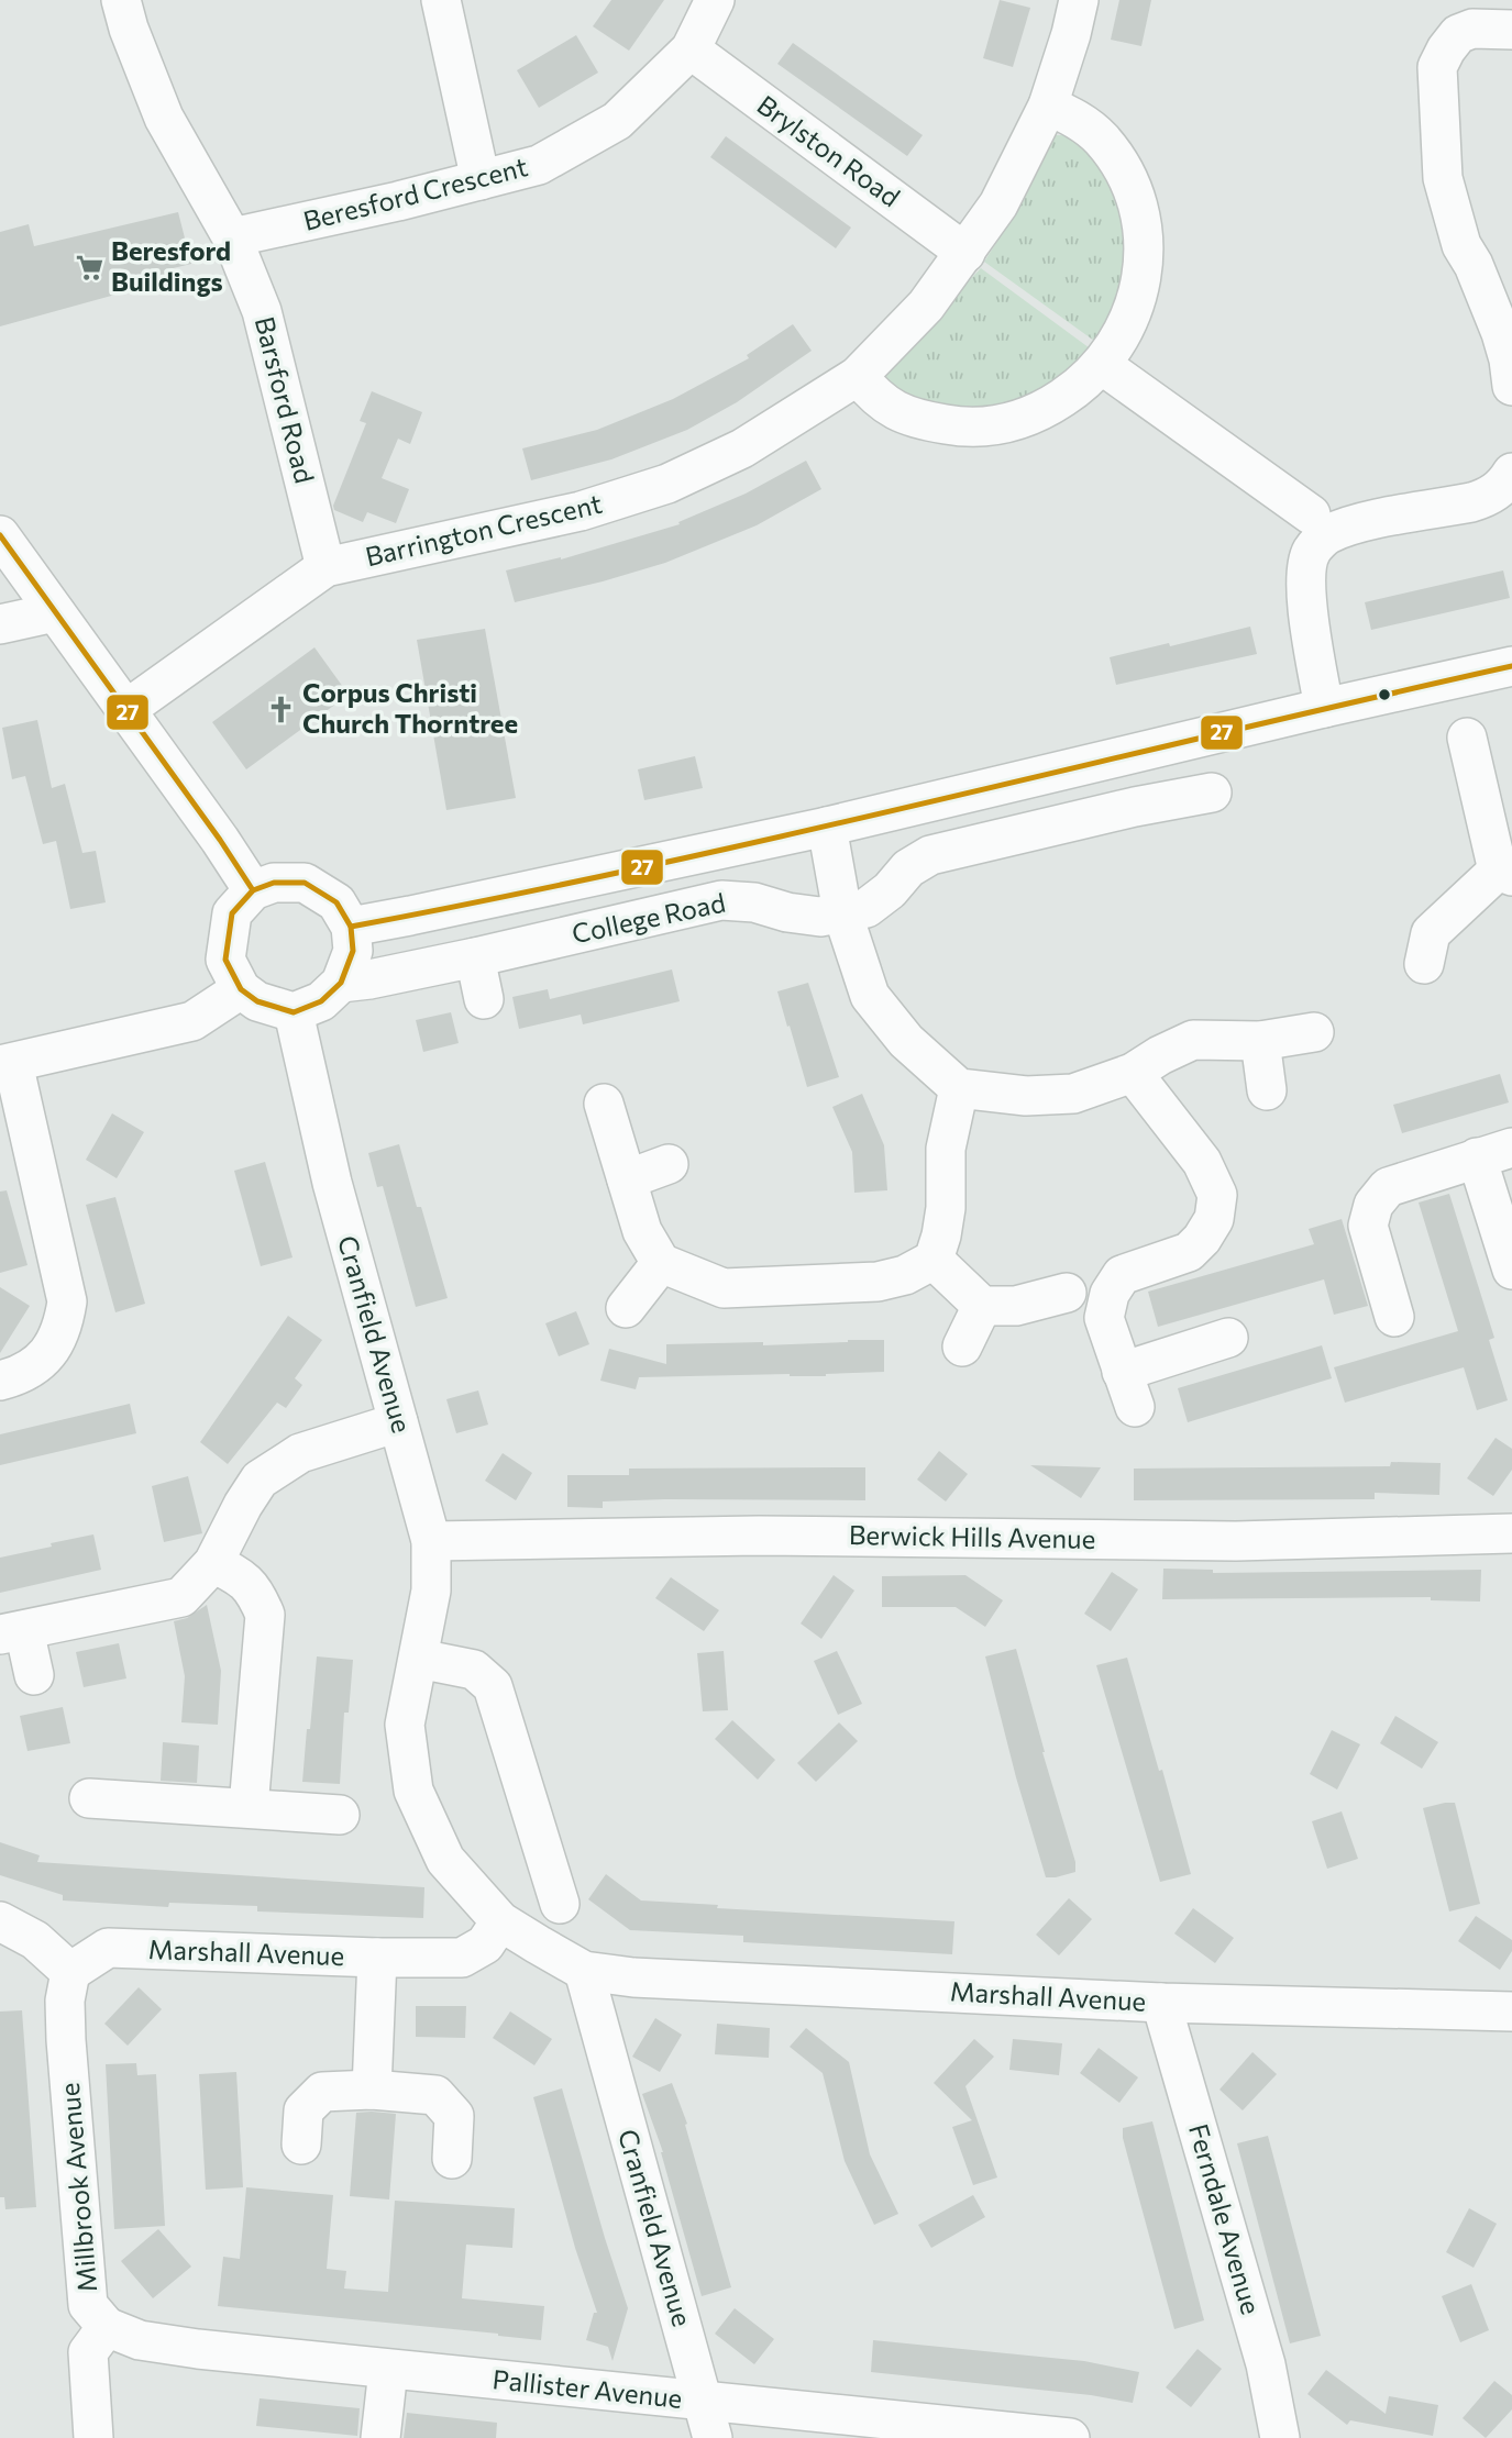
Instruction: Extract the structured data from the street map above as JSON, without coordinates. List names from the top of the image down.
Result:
{
  "streets": {
    "street": [
      "Brylston Road",
      "Beresford Crescent",
      "Barsford Road",
      "Barrington Crescent",
      "College Road",
      "Cranfield Avenue",
      "Berwick Hills Avenue",
      "Marshall Avenue",
      "Millbrook Avenue",
      "Ferndale Avenue",
      "Pallister Avenue"
    ]
  },
  "crossings": [
    ["Brylston Road", "Beresford Crescent"],
    ["Brylston Road", "Barrington Crescent"],
    ["Beresford Crescent", "Barsford Road"],
    ["Barsford Road", "Barrington Crescent"],
    ["College Road", "Cranfield Avenue"],
    ["Cranfield Avenue", "Berwick Hills Avenue"],
    ["Cranfield Avenue", "Marshall Avenue"],
    ["Cranfield Avenue", "Pallister Avenue"],
    ["Marshall Avenue", "Millbrook Avenue"],
    ["Marshall Avenue", "Ferndale Avenue"],
    ["Millbrook Avenue", "Pallister Avenue"]
  ],
  "places": {
    "supermarket": ["Beresford Buildings"],
    "church": ["Corpus Christi Church Thorntree"]
  },
  "lines": ["transit line 27"]
}
